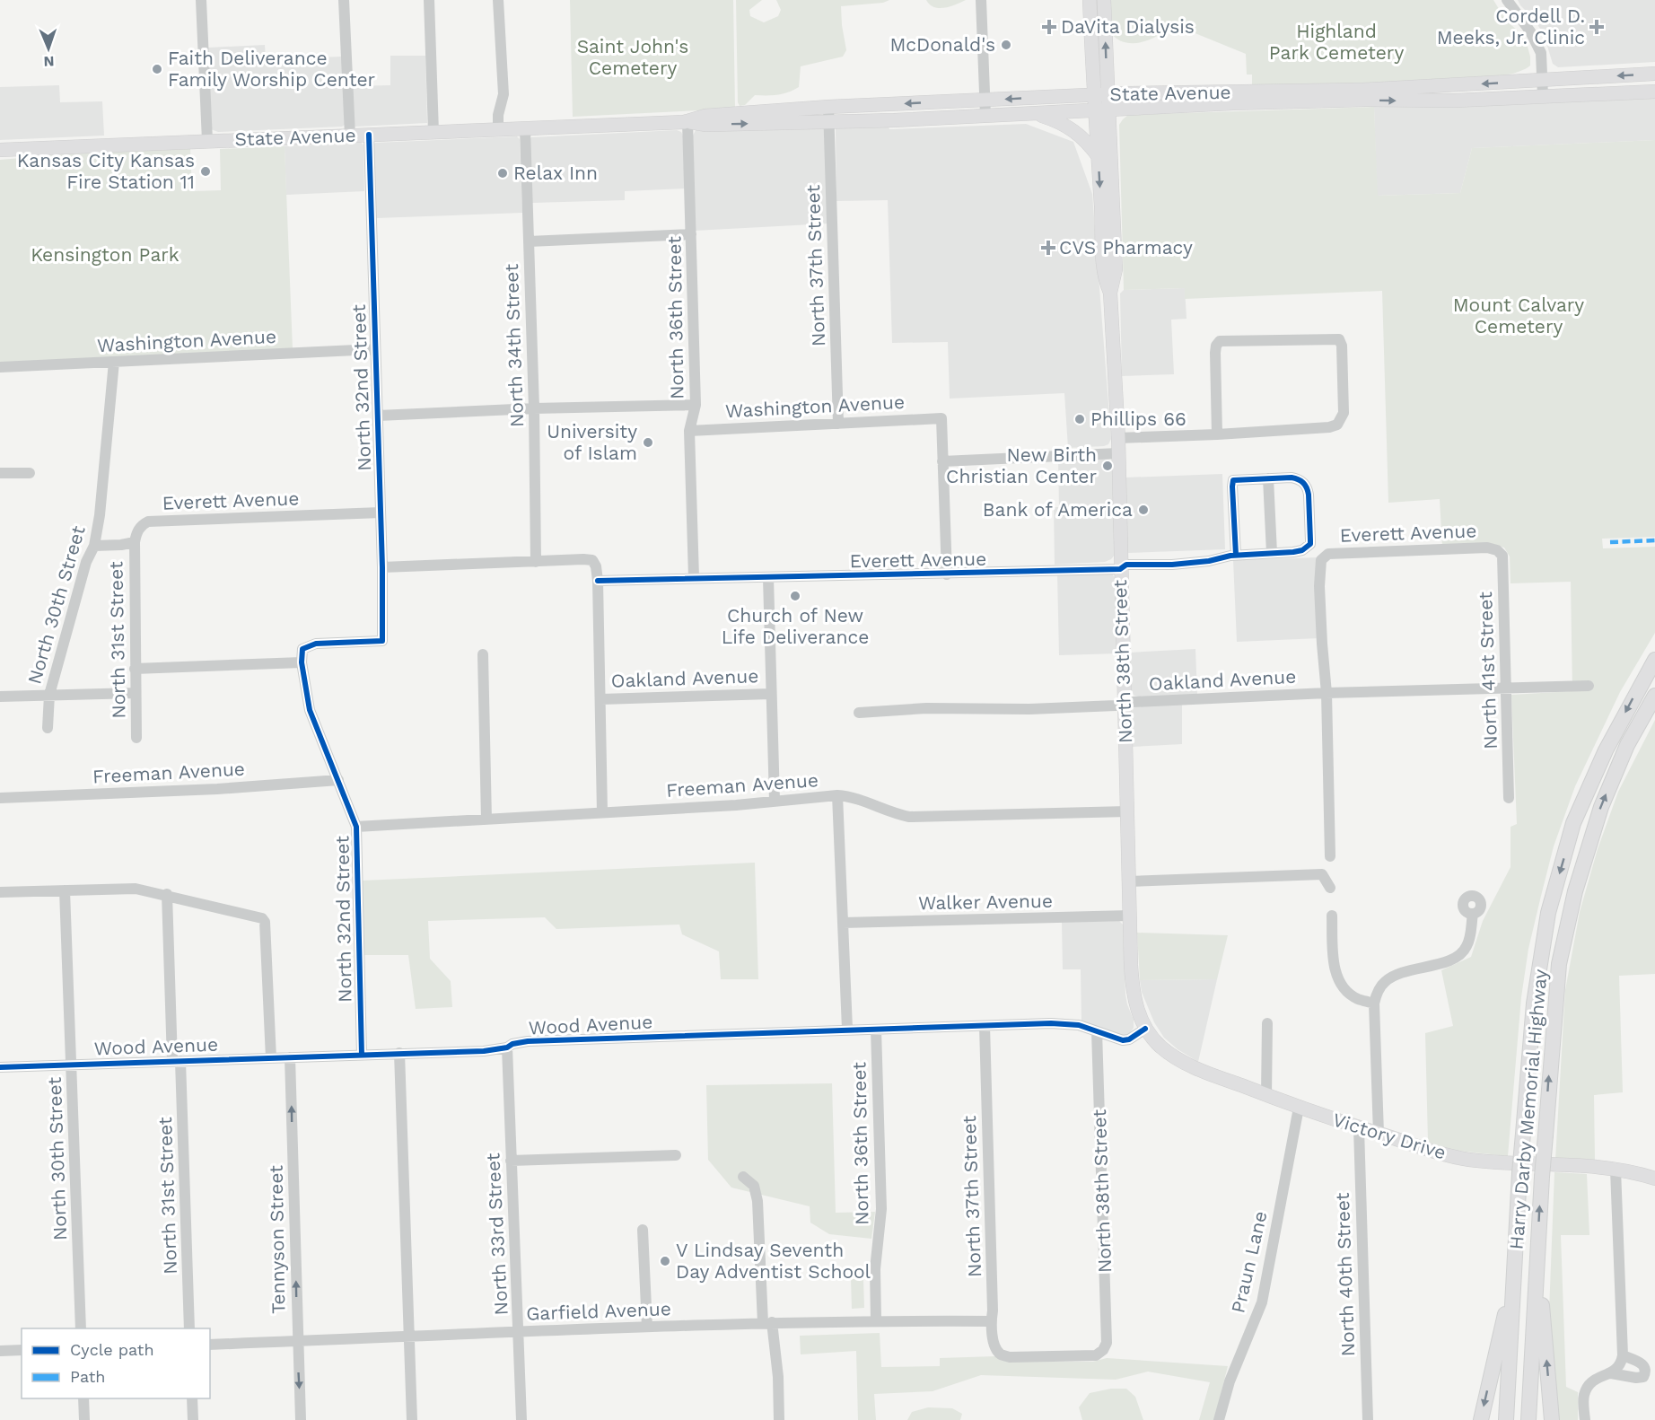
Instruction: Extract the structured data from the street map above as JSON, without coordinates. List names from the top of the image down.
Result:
{
  "streets": {
    "highway": ["Harry Darby Memorial Highway"],
    "main road": ["State Avenue", "North 38th Street", "Victory Drive"],
    "street": [
      "North 37th Street",
      "North 36th Street",
      "Washington Avenue",
      "North 34th Street",
      "North 32nd Street",
      "Everett Avenue",
      "North 30th Street",
      "North 31st Street",
      "North 41st Street",
      "Oakland Avenue",
      "Freeman Avenue",
      "Walker Avenue",
      "Wood Avenue",
      "North 33rd Street",
      "Tennyson Street",
      "Praun Lane",
      "North 40th Street",
      "Garfield Avenue"
    ]
  },
  "crossings": [
    ["State Avenue", "North 37th Street"],
    ["State Avenue", "North 36th Street"],
    ["State Avenue", "North 34th Street"],
    ["State Avenue", "North 32nd Street"],
    ["State Avenue", "North 38th Street"],
    ["North 37th Street", "Washington Avenue"],
    ["North 37th Street", "North 38th Street"],
    ["North 37th Street", "Wood Avenue"],
    ["North 37th Street", "Garfield Avenue"],
    ["North 36th Street", "Washington Avenue"],
    ["North 36th Street", "Everett Avenue"],
    ["North 36th Street", "Wood Avenue"],
    ["North 36th Street", "Garfield Avenue"],
    ["Washington Avenue", "North 32nd Street"],
    ["Washington Avenue", "North 30th Street"],
    ["North 32nd Street", "Everett Avenue"],
    ["North 32nd Street", "Freeman Avenue"],
    ["North 32nd Street", "Wood Avenue"],
    ["Everett Avenue", "North 31st Street"],
    ["Everett Avenue", "North 38th Street"],
    ["Everett Avenue", "North 41st Street"],
    ["Everett Avenue", "Oakland Avenue"],
    ["North 30th Street", "Wood Avenue"],
    ["North 31st Street", "Wood Avenue"],
    ["North 38th Street", "Oakland Avenue"],
    ["North 38th Street", "Freeman Avenue"],
    ["North 38th Street", "Walker Avenue"],
    ["North 38th Street", "Wood Avenue"],
    ["North 38th Street", "Victory Drive"],
    ["North 41st Street", "Oakland Avenue"],
    ["Wood Avenue", "Victory Drive"],
    ["Wood Avenue", "North 33rd Street"],
    ["Wood Avenue", "Tennyson Street"],
    ["Victory Drive", "Praun Lane"],
    ["Victory Drive", "North 40th Street"],
    ["North 33rd Street", "Garfield Avenue"],
    ["Tennyson Street", "Garfield Avenue"]
  ],
  "parks": [
    "Highland Park Cemetery",
    "Saint John's Cemetery",
    "Kensington Park",
    "Mount Calvary Cemetery"
  ],
  "places": {
    "health": ["DaVita Dialysis", "Cordell D. Meeks, Jr. Clinic", "CVS Pharmacy"],
    "other": [
      "McDonald's",
      "Faith Deliverance Family Worship Center",
      "Kansas City Kansas Fire Station 11",
      "Relax Inn",
      "Phillips 66",
      "University of Islam",
      "New Birth Christian Center",
      "Bank of America",
      "Church of New Life Deliverance",
      "V Lindsay Seventh Day Adventist School"
    ]
  },
  "legend": ["Cycle path", "Path"],
  "north": "bottom"
}
